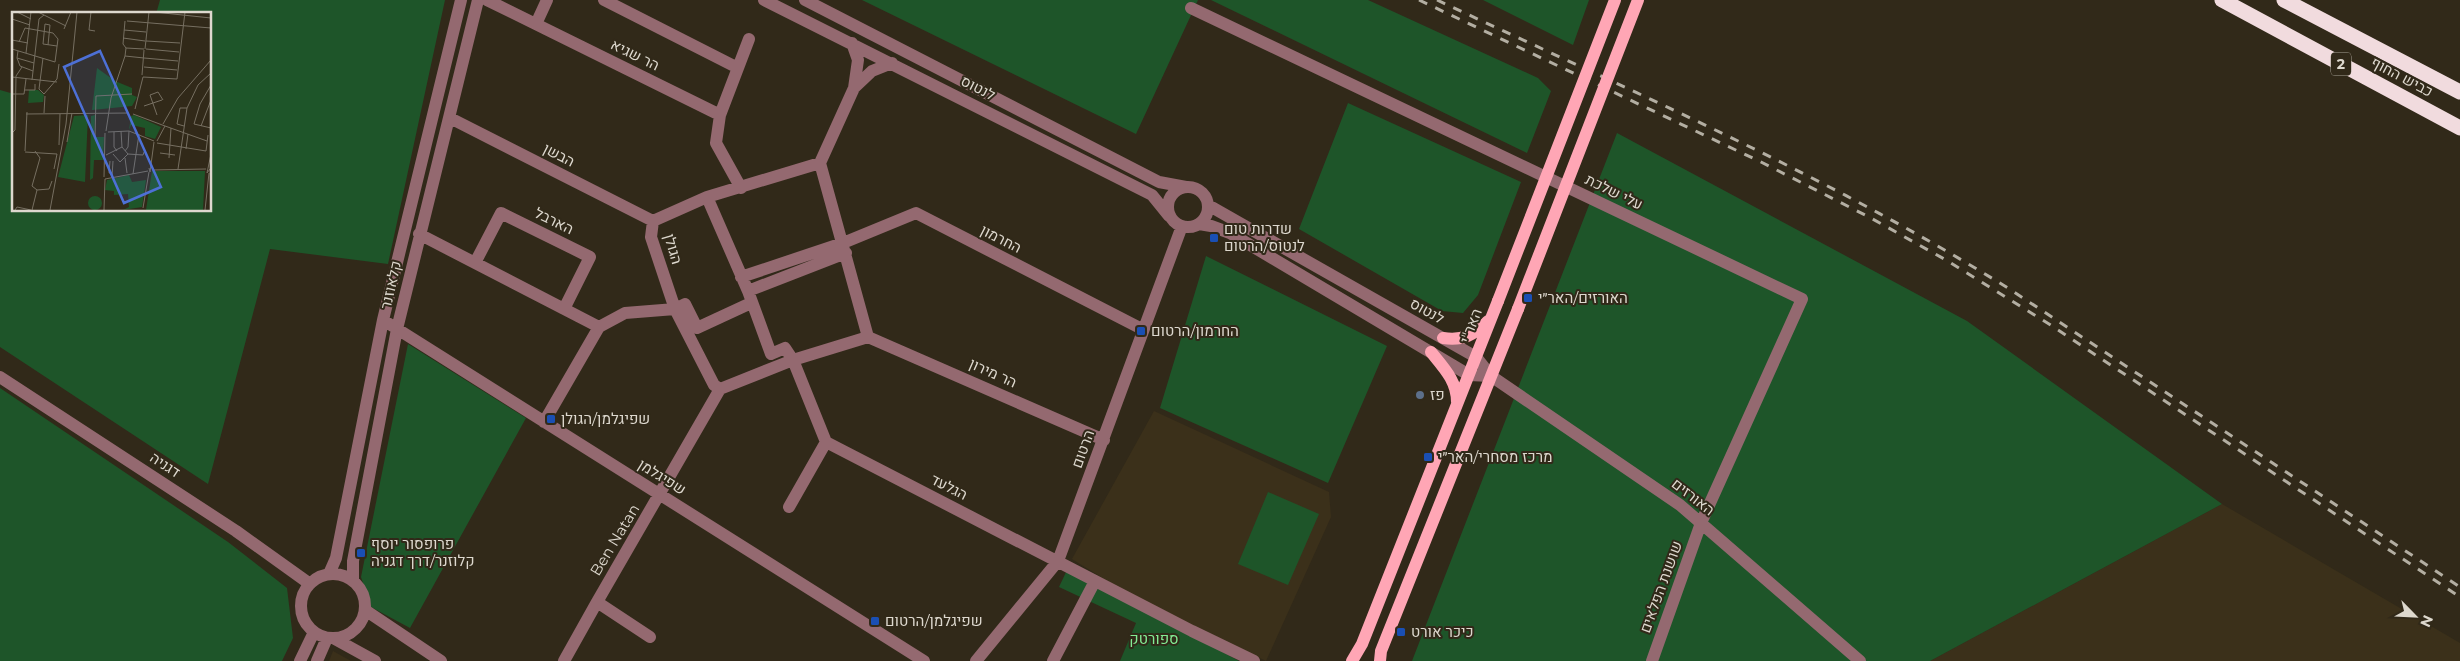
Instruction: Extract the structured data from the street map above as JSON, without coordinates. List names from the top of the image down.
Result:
{
  "streets": {
    "highway": ["2", "כביש החוף"],
    "main road": ["האר\"י"],
    "street": [
      "הר שגיא",
      "לנטוס",
      "הבשן",
      "עלי שלכת",
      "הארבל",
      "החרמון",
      "הגולן",
      "קלאוזנר",
      "הר מירון",
      "הרטום",
      "דגניה",
      "שפיגלמן",
      "הגלעד",
      "האורזים",
      "Ben Natan",
      "שושנת הפלאים"
    ]
  },
  "crossings": [
    ["לנטוס", "האר\"י"],
    ["לנטוס", "הרטום"],
    ["לנטוס", "האורזים"],
    ["הבשן", "הגולן"],
    ["הבשן", "קלאוזנר"],
    ["עלי שלכת", "האורזים"],
    ["עלי שלכת", "שושנת הפלאים"],
    ["החרמון", "הרטום"],
    ["קלאוזנר", "דגניה"],
    ["קלאוזנר", "שפיגלמן"],
    ["הר מירון", "הרטום"],
    ["הרטום", "הגלעד"],
    ["שפיגלמן", "Ben Natan"],
    ["האורזים", "שושנת הפלאים"]
  ],
  "parks": ["ספורטק"],
  "places": {
    "transit": [
      "שדרות טום לנטוס/הרטום",
      "האורזים/האר״י",
      "החרמון/הרטום",
      "שפיגלמן/הגולן",
      "מרכז מסחרי/האר״י",
      "פרופסור יוסף קלוזנר/דרך דגניה",
      "שפיגלמן/הרטום",
      "כיכר אורט"
    ],
    "other": ["פז"]
  },
  "north": "bottom right"
}
